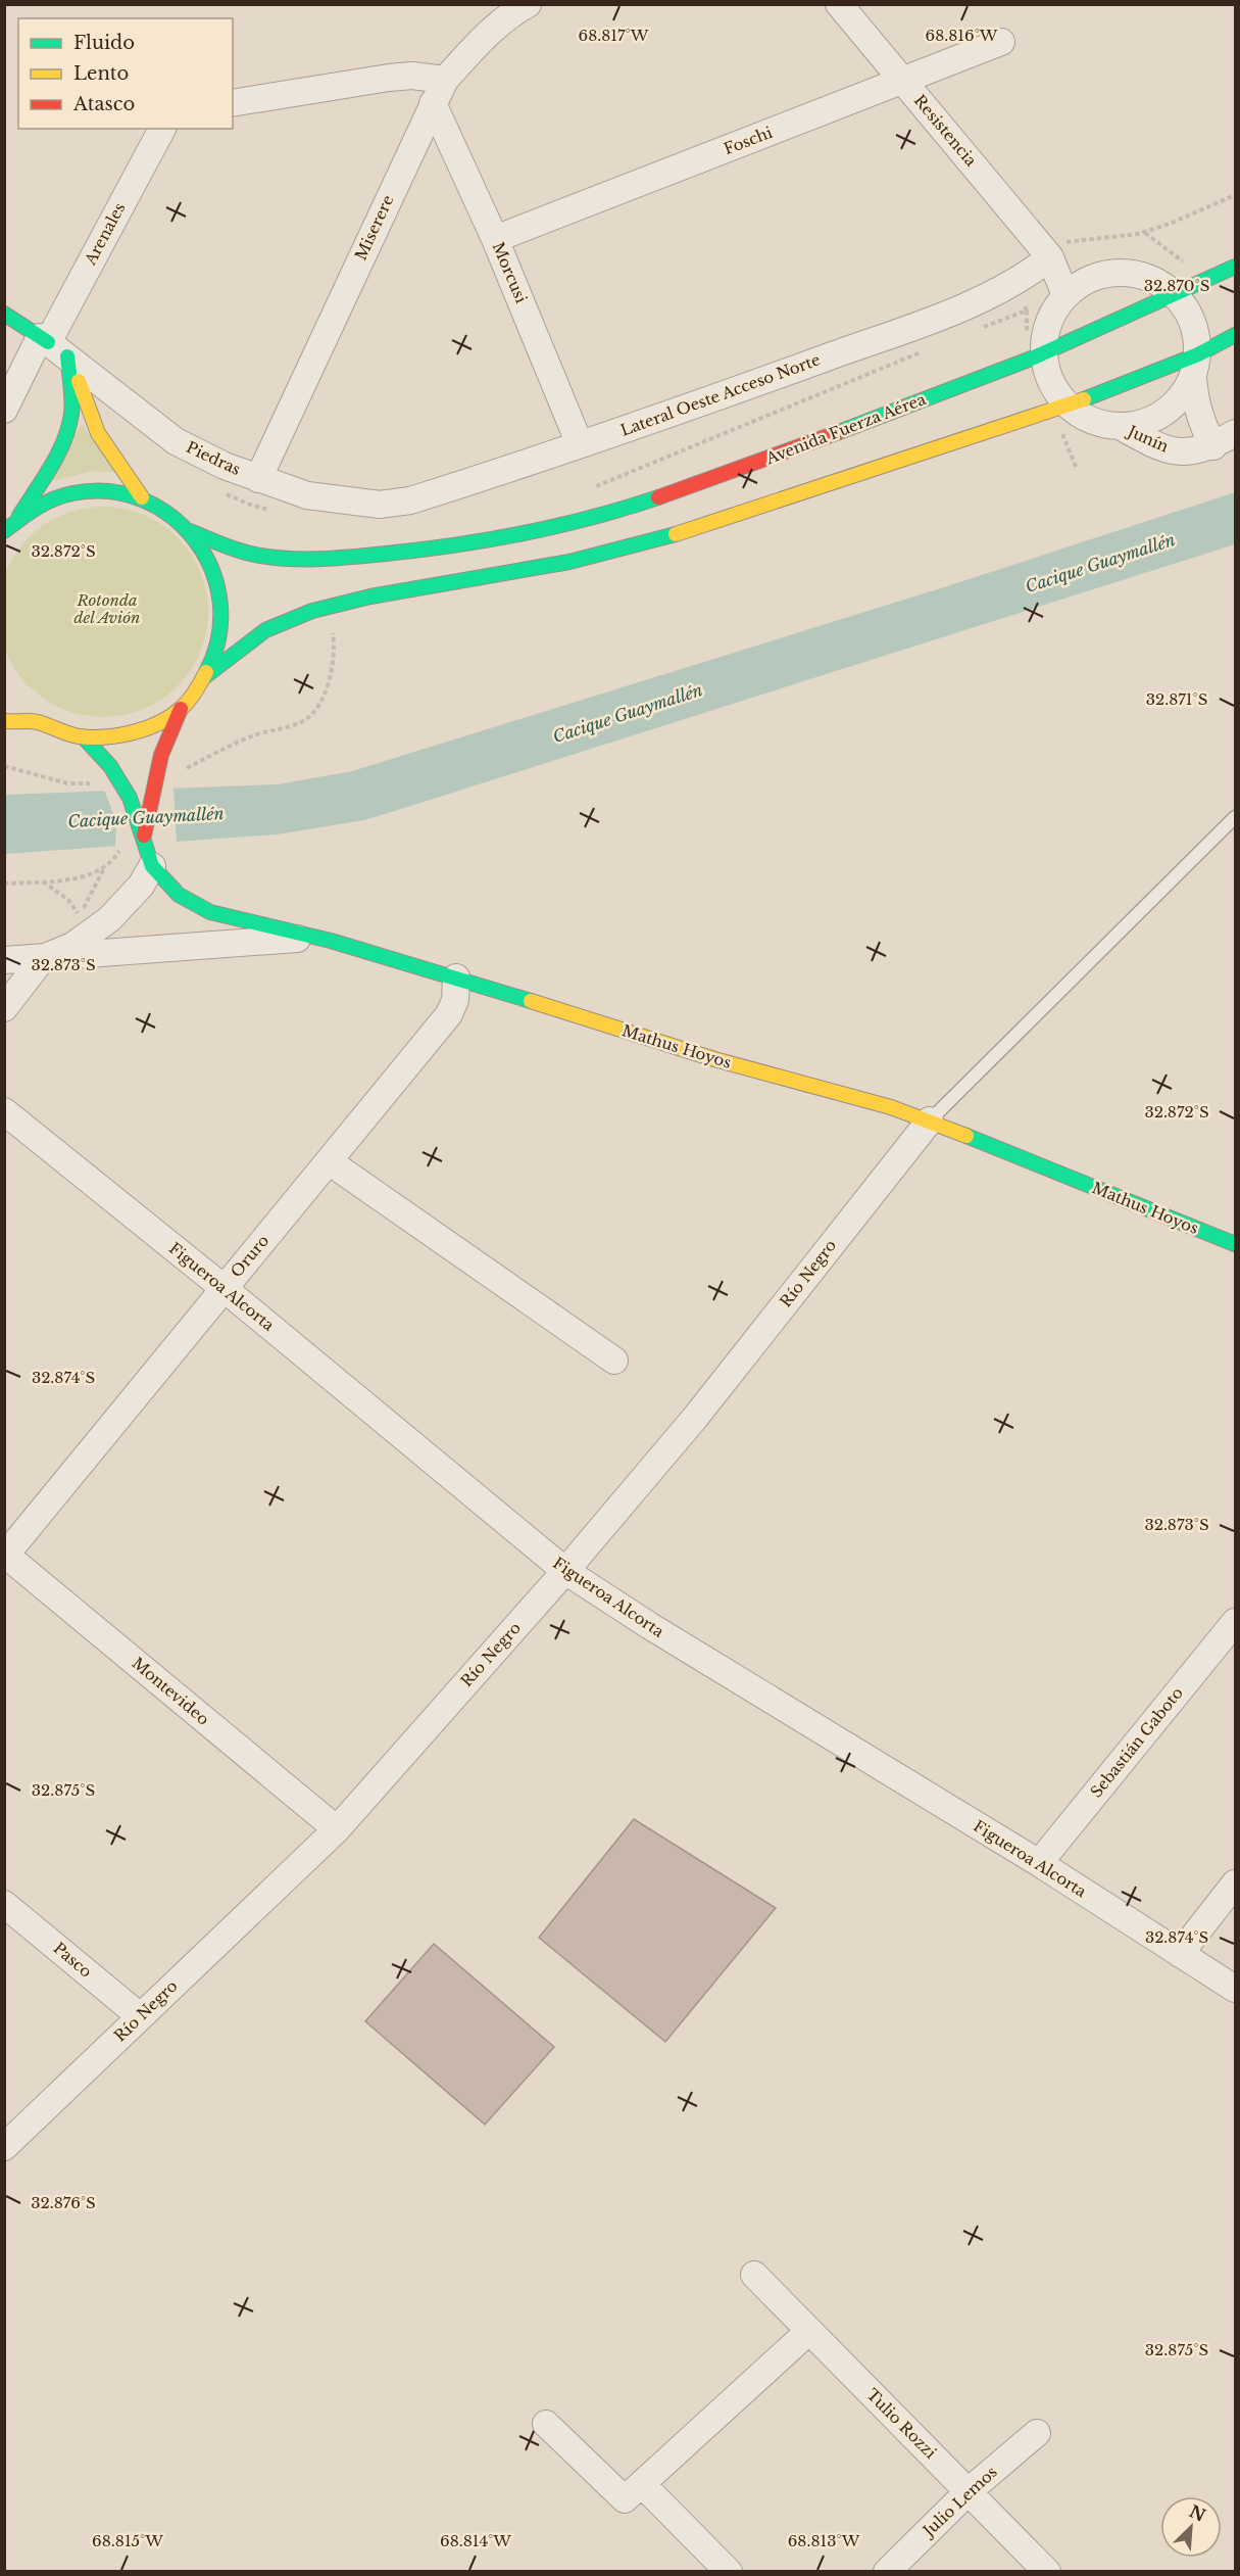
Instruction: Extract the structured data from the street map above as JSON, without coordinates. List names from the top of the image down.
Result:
{
  "streets": {
    "main road": ["Avenida Fuerza Aérea", "Piedras", "Mathus Hoyos"],
    "street": [
      "Resistencia",
      "Foschi",
      "Miserere",
      "Arenales",
      "Morcusi",
      "Lateral Oeste Acceso Norte",
      "Junín",
      "Oruro",
      "Río Negro",
      "Figueroa Alcorta",
      "Montevideo",
      "Sebastián Gaboto",
      "Pasco",
      "Tulio Rozzi",
      "Julio Lemos"
    ]
  },
  "crossings": [
    ["Resistencia", "Foschi"],
    ["Resistencia", "Lateral Oeste Acceso Norte"],
    ["Foschi", "Morcusi"],
    ["Miserere", "Morcusi"],
    ["Miserere", "Piedras"],
    ["Arenales", "Piedras"],
    ["Morcusi", "Lateral Oeste Acceso Norte"],
    ["Lateral Oeste Acceso Norte", "Piedras"],
    ["Avenida Fuerza Aérea", "Junín"],
    ["Mathus Hoyos", "Oruro"],
    ["Mathus Hoyos", "Río Negro"],
    ["Oruro", "Figueroa Alcorta"],
    ["Oruro", "Montevideo"],
    ["Río Negro", "Figueroa Alcorta"],
    ["Río Negro", "Montevideo"],
    ["Río Negro", "Pasco"],
    ["Figueroa Alcorta", "Sebastián Gaboto"],
    ["Tulio Rozzi", "Julio Lemos"]
  ],
  "water": ["Cacique Guaymallén"],
  "parks": ["Rotonda del Avión"],
  "legend": ["Fluido", "Lento", "Atasco"],
  "north": "top right",
  "coordinates": [
    "68.817°W",
    "68.816°W",
    "32.870°S",
    "32.872°S",
    "32.871°S",
    "32.873°S",
    "32.874°S",
    "32.875°S",
    "32.876°S",
    "68.815°W",
    "68.814°W",
    "68.813°W"
  ]
}
